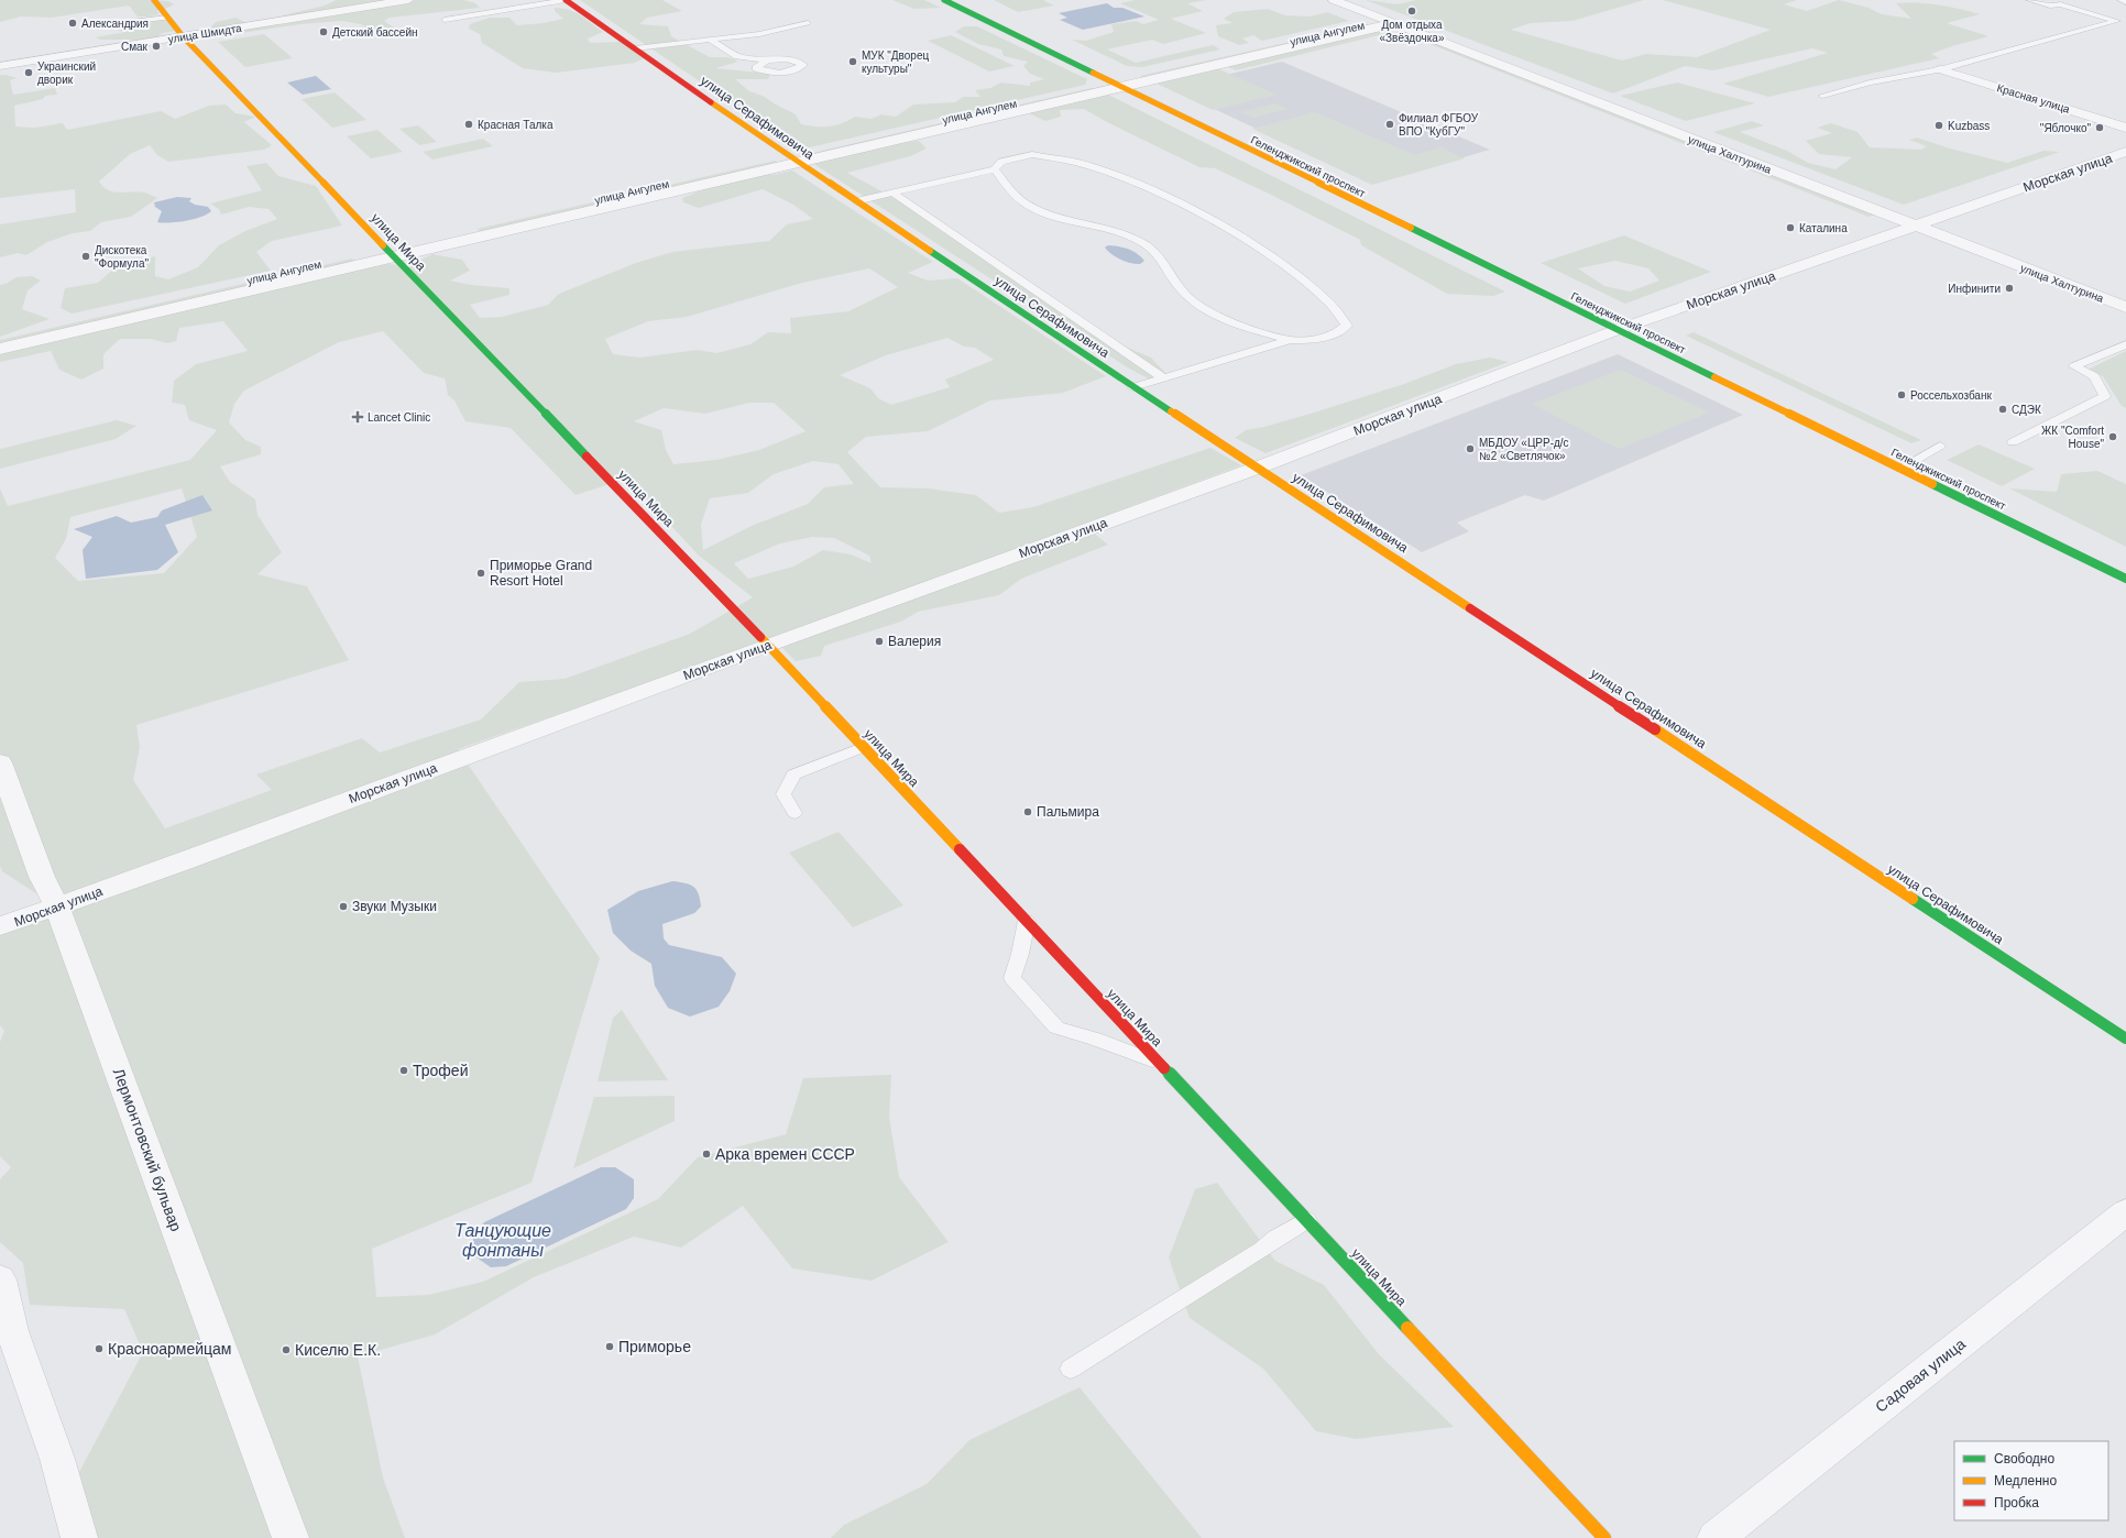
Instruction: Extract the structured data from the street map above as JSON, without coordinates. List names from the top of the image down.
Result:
{
  "streets": {
    "street": [
      "улица Шмидта",
      "улица Ангулем",
      "Красная улица",
      "улица Серафимовича",
      "улица Халтурина",
      "Геленджикский проспект",
      "Морская улица",
      "улица Мира",
      "Лермонтовский бульвар",
      "Садовая улица"
    ]
  },
  "crossings": [
    ["улица Шмидта", "улица Мира"],
    ["улица Ангулем", "улица Серафимовича"],
    ["улица Ангулем", "улица Халтурина"],
    ["улица Ангулем", "Геленджикский проспект"],
    ["улица Ангулем", "улица Мира"],
    ["улица Серафимовича", "Морская улица"],
    ["улица Халтурина", "Морская улица"],
    ["Геленджикский проспект", "Морская улица"],
    ["Морская улица", "улица Мира"],
    ["Морская улица", "Лермонтовский бульвар"]
  ],
  "water": ["Танцующие фонтаны"],
  "places": {
    "other": [
      "Дом отдыха «Звёздочка»",
      "Александрия",
      "Детский бассейн",
      "Смак",
      "МУК \"Дворец культуры\"",
      "Украинский дворик",
      "Красная Талка",
      "Филиал ФГБОУ ВПО \"КубГУ\"",
      "Kuzbass",
      "\"Яблочко\"",
      "Каталина",
      "Дискотека \"Формула\"",
      "Инфинити",
      "Россельхозбанк",
      "СДЭК",
      "ЖК \"Comfort House\"",
      "МБДОУ «ЦРР-д/с №2 «Светлячок»",
      "Приморье Grand Resort Hotel",
      "Валерия",
      "Пальмира",
      "Звуки Музыки",
      "Трофей",
      "Арка времен СССР",
      "Приморье",
      "Красноармейцам",
      "Киселю Е.К."
    ],
    "health": ["Lancet Clinic"]
  },
  "legend": ["Свободно", "Медленно", "Пробка"]
}
